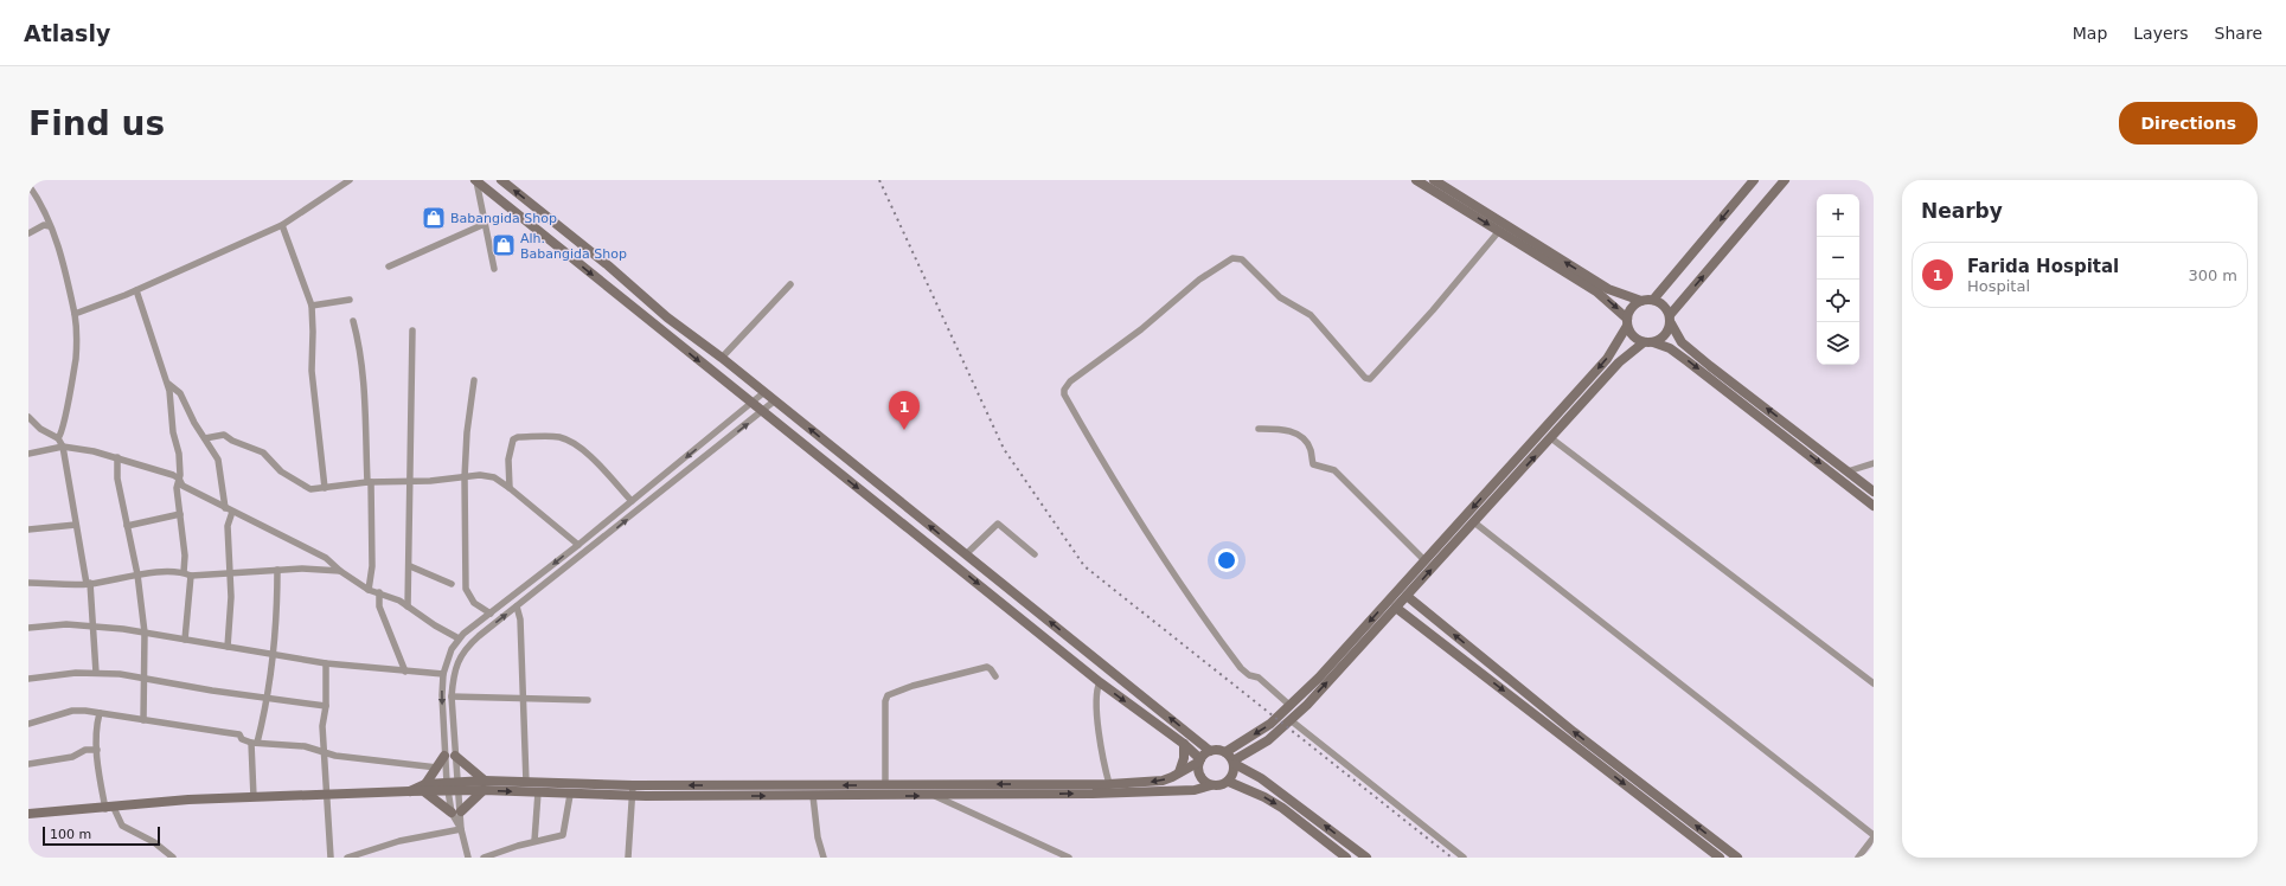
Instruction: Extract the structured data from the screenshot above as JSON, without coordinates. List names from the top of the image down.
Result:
{
  "places": {
    "shop": ["Babangida Shop", "Alh. Babangida Shop"]
  },
  "scale_bar": "100 m",
  "page": {
    "header": "Atlasly",
    "nav": ["Map", "Layers", "Share"],
    "buttons": "Directions",
    "title": "Find us",
    "heading": "Nearby",
    "map_buttons": ["+", "−"],
    "list": [
      {
        "mark": "1",
        "name": "Farida Hospital",
        "note": "Hospital",
        "value": "300 m"
      }
    ],
    "pins": "1",
    "scale": "100 m"
  }
}
